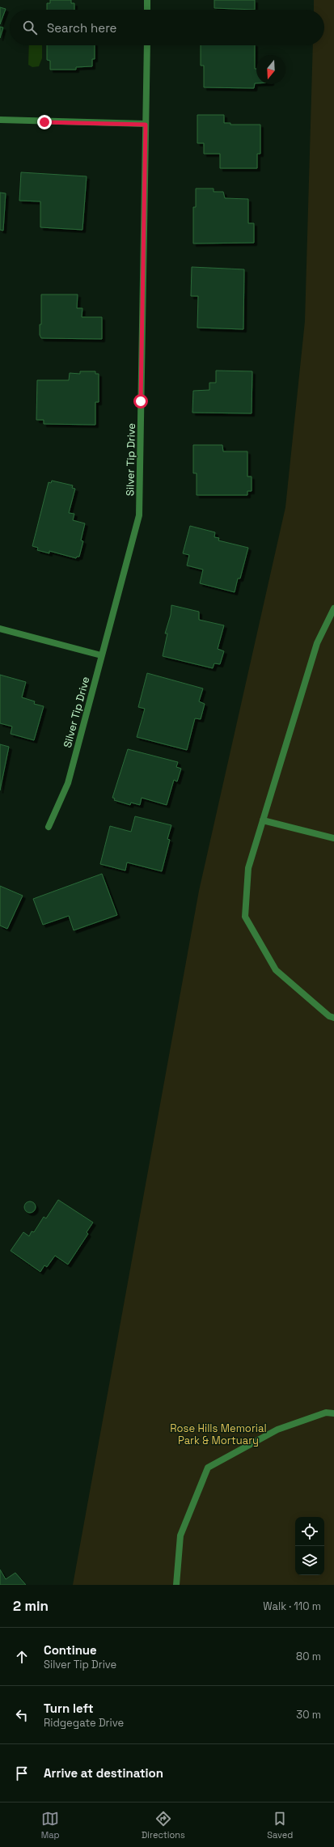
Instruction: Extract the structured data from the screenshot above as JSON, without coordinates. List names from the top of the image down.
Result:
{
  "streets": {
    "street": ["Silver Tip Drive"]
  },
  "parks": ["Rose Hills Memorial Park & Mortuary"],
  "north": "bottom",
  "page": {
    "search": "Search here",
    "heading": ["2 min", "Walk · 110 m"],
    "list": [
      ["Continue", "Silver Tip Drive", "80 m"],
      ["Turn left", "Ridgegate Drive", "30 m"],
      "Arrive at destination"
    ],
    "nav": ["Map", "Directions", "Saved"]
  }
}
